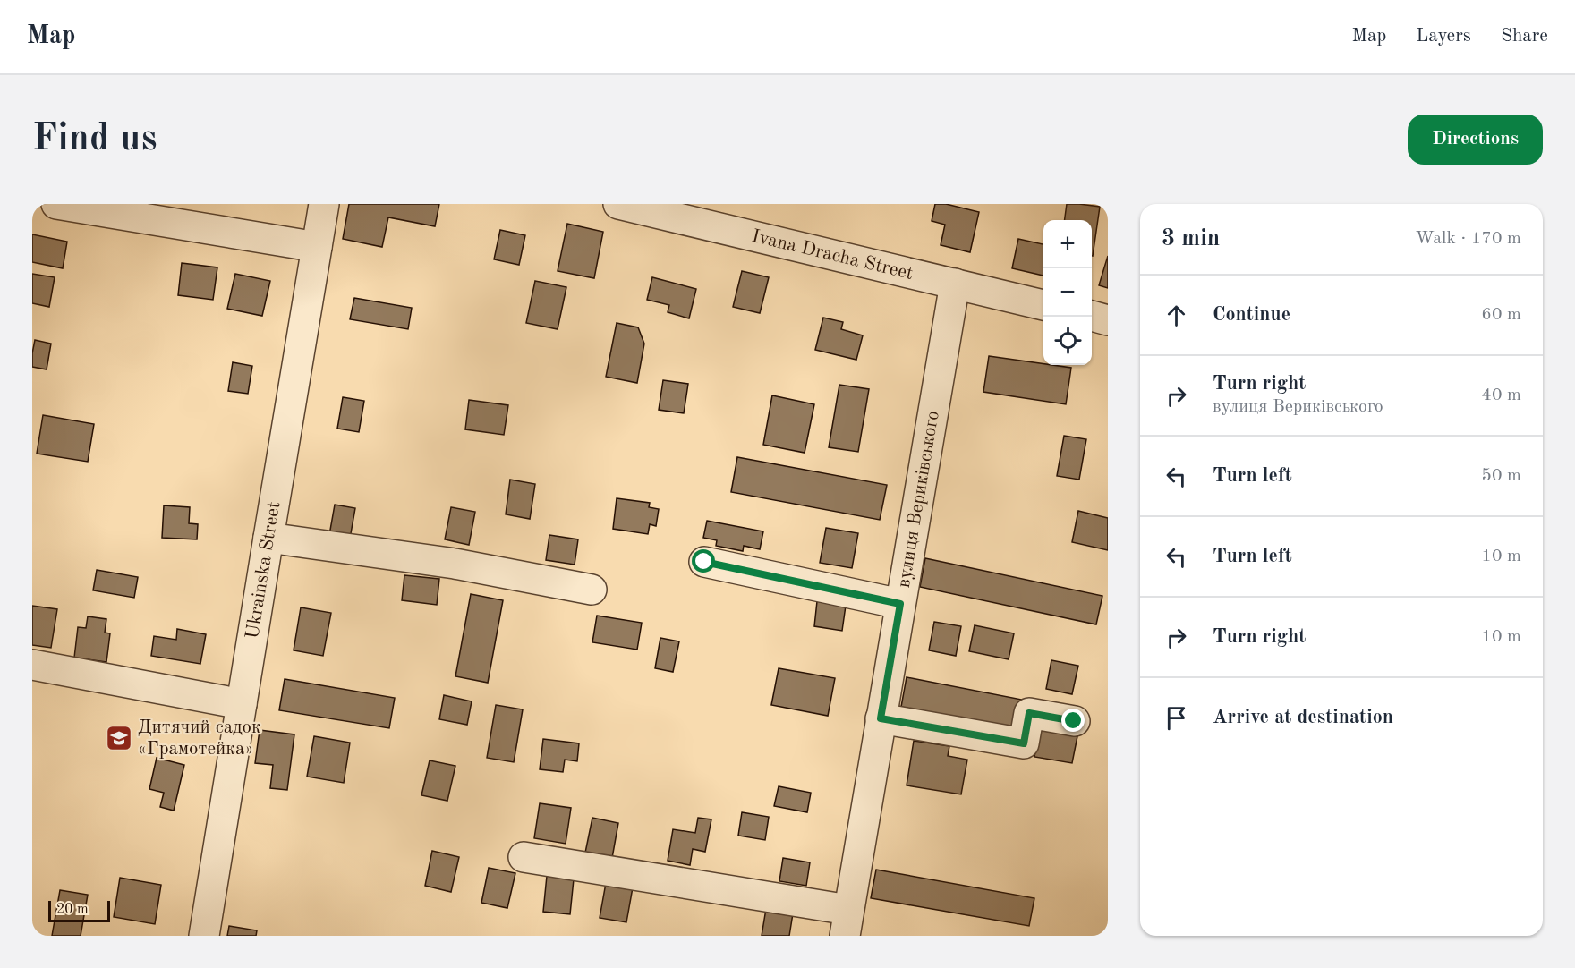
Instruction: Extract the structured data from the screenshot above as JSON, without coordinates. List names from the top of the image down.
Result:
{
  "streets": {
    "street": ["Ivana Dracha Street", "вулиця Вериківського", "Ukrainska Street"]
  },
  "crossings": [
    ["Ivana Dracha Street", "вулиця Вериківського"]
  ],
  "places": {
    "school or university": ["Дитячий садок «Грамотейка»"]
  },
  "scale_bar": "20 m",
  "page": {
    "header": "Map",
    "nav": ["Map", "Layers", "Share"],
    "buttons": "Directions",
    "title": "Find us",
    "heading": ["3 min", "Walk · 170 m"],
    "map_buttons": ["+", "−"],
    "list": [
      ["Continue", "60 m"],
      ["Turn right", "вулиця Вериківського", "40 m"],
      ["Turn left", "50 m"],
      ["Turn left", "10 m"],
      ["Turn right", "10 m"],
      "Arrive at destination"
    ],
    "scale": "20 m"
  }
}
